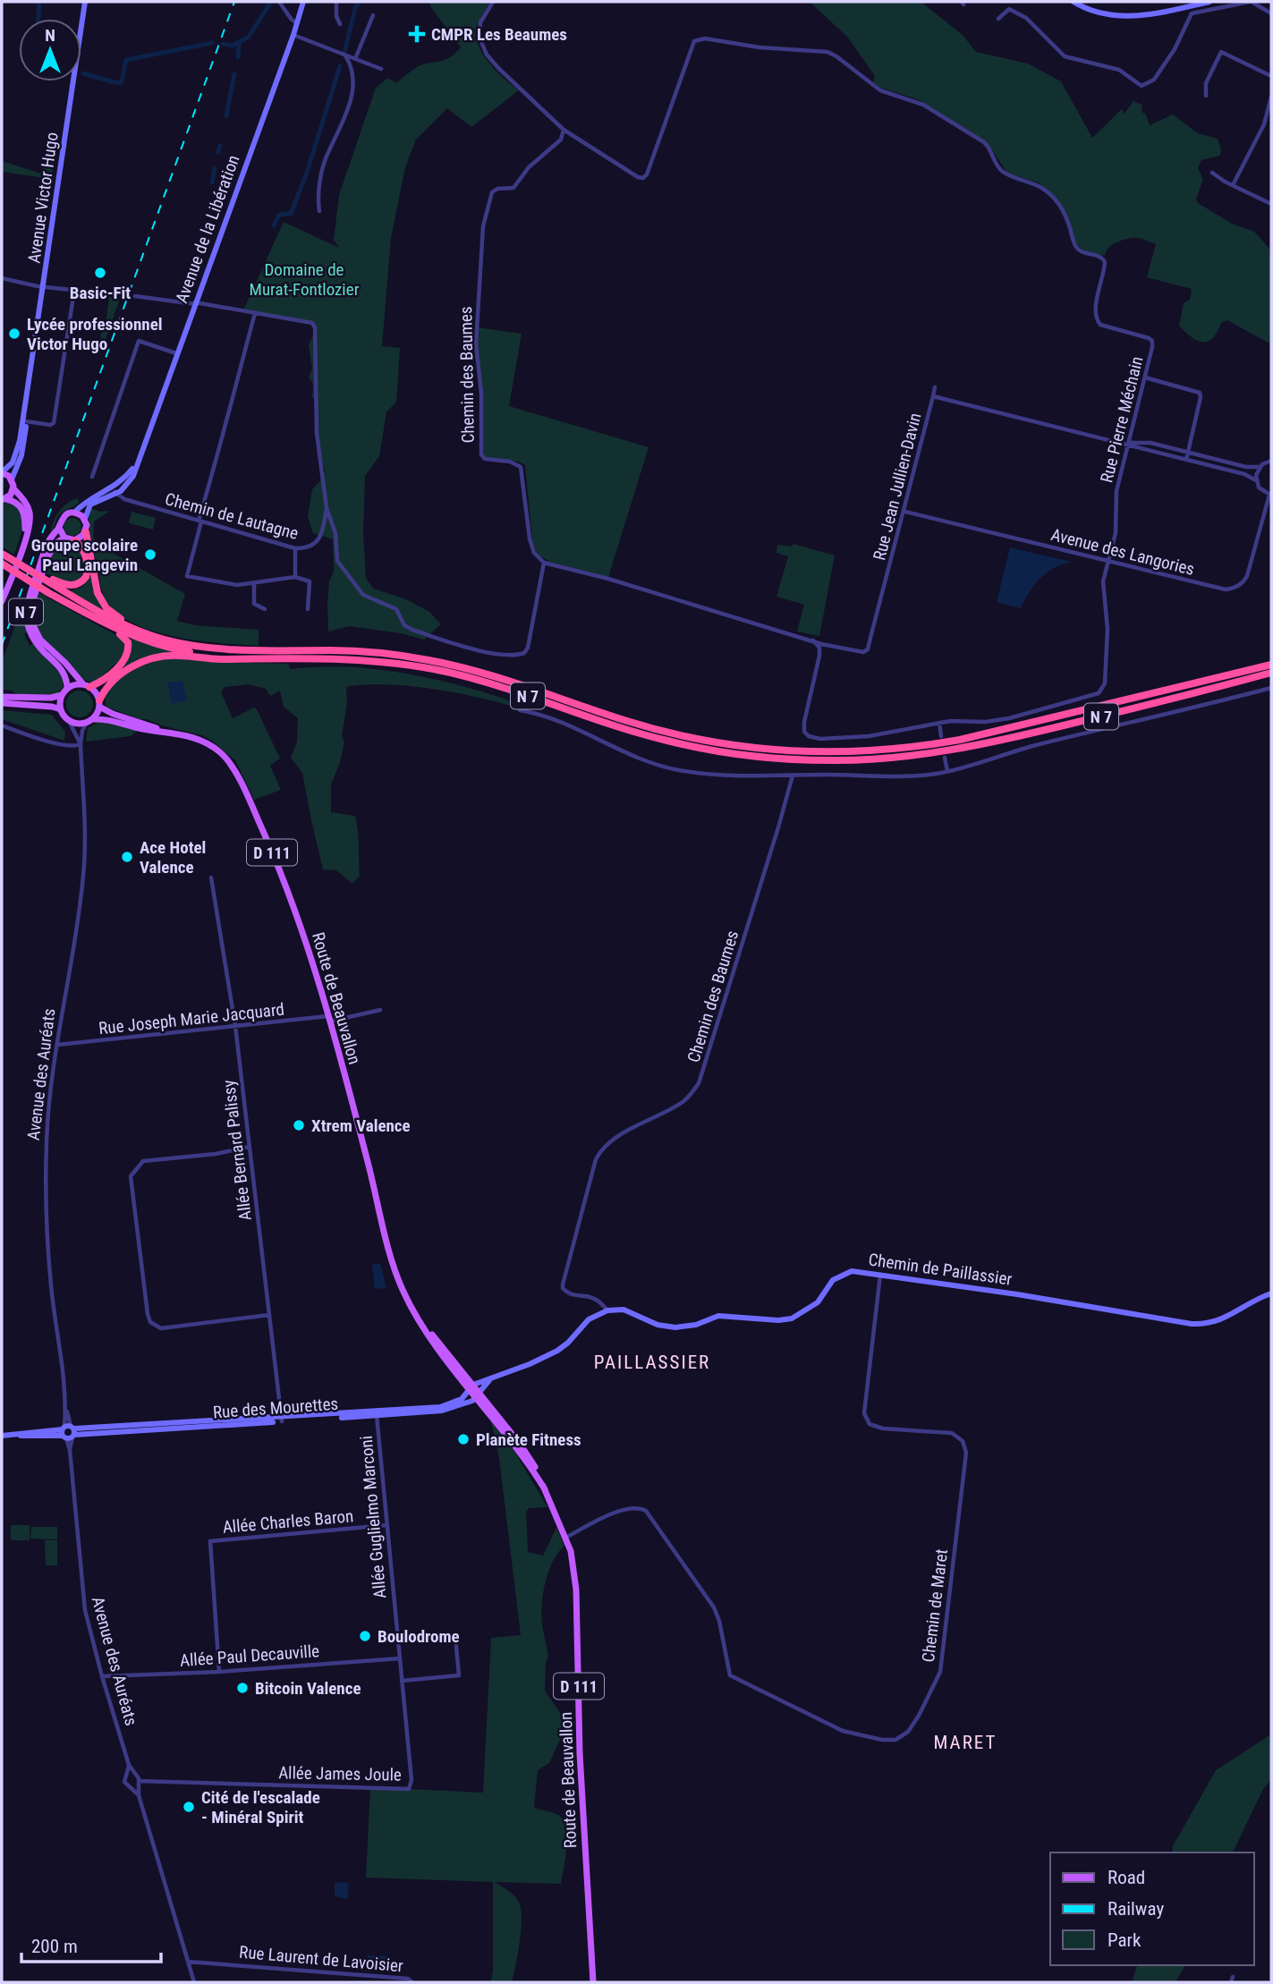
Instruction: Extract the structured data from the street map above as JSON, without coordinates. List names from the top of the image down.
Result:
{
  "streets": {
    "highway": ["N 7"],
    "main road": ["D 111", "Route de Beauvallon"],
    "street": [
      "Avenue Victor Hugo",
      "Avenue de la Libération",
      "Chemin des Baumes",
      "Rue Pierre Méchain",
      "Rue Jean Jullien-Davin",
      "Chemin de Lautagne",
      "Avenue des Langories",
      "Rue Joseph Marie Jacquard",
      "Avenue des Auréats",
      "Allée Bernard Palissy",
      "Chemin de Paillassier",
      "Rue des Mourettes",
      "Allée Guglielmo Marconi",
      "Allée Charles Baron",
      "Chemin de Maret",
      "Allée Paul Decauville",
      "Allée James Joule",
      "Rue Laurent de Lavoisier"
    ]
  },
  "crossings": [
    ["Avenue de la Libération", "Chemin de Lautagne"],
    ["Avenue de la Libération", "N 7"],
    ["Chemin des Baumes", "Rue Pierre Méchain"],
    ["Chemin des Baumes", "Chemin de Paillassier"],
    ["Rue Pierre Méchain", "Rue Jean Jullien-Davin"],
    ["Rue Pierre Méchain", "Avenue des Langories"],
    ["Rue Jean Jullien-Davin", "Avenue des Langories"],
    ["N 7", "D 111"],
    ["N 7", "Avenue des Auréats"],
    ["D 111", "Route de Beauvallon"],
    ["D 111", "Avenue des Auréats"],
    ["Route de Beauvallon", "Rue Joseph Marie Jacquard"],
    ["Route de Beauvallon", "Rue des Mourettes"],
    ["Route de Beauvallon", "Chemin de Maret"],
    ["Rue Joseph Marie Jacquard", "Avenue des Auréats"],
    ["Rue Joseph Marie Jacquard", "Allée Bernard Palissy"],
    ["Avenue des Auréats", "Rue des Mourettes"],
    ["Avenue des Auréats", "Allée Paul Decauville"],
    ["Avenue des Auréats", "Allée James Joule"],
    ["Avenue des Auréats", "Rue Laurent de Lavoisier"],
    ["Allée Bernard Palissy", "Rue des Mourettes"],
    ["Chemin de Paillassier", "Chemin de Maret"],
    ["Rue des Mourettes", "Allée Guglielmo Marconi"],
    ["Allée Guglielmo Marconi", "Allée Charles Baron"],
    ["Allée Guglielmo Marconi", "Allée Paul Decauville"],
    ["Allée Guglielmo Marconi", "Allée James Joule"],
    ["Allée Charles Baron", "Allée Paul Decauville"],
    ["Allée Paul Decauville", "Allée James Joule"]
  ],
  "districts": ["PAILLASSIER", "MARET"],
  "parks": ["Domaine de Murat-Fontlozier"],
  "places": {
    "health": ["CMPR Les Beaumes"],
    "other": [
      "Basic-Fit",
      "Lycée professionnel Victor Hugo",
      "Groupe scolaire Paul Langevin",
      "Ace Hotel Valence",
      "Xtrem Valence",
      "Planète Fitness",
      "Boulodrome",
      "Bitcoin Valence",
      "Cité de l'escalade - Minéral Spirit"
    ]
  },
  "legend": ["Road", "Railway", "Park"],
  "scale_bar": "200 m",
  "north": "top"
}
